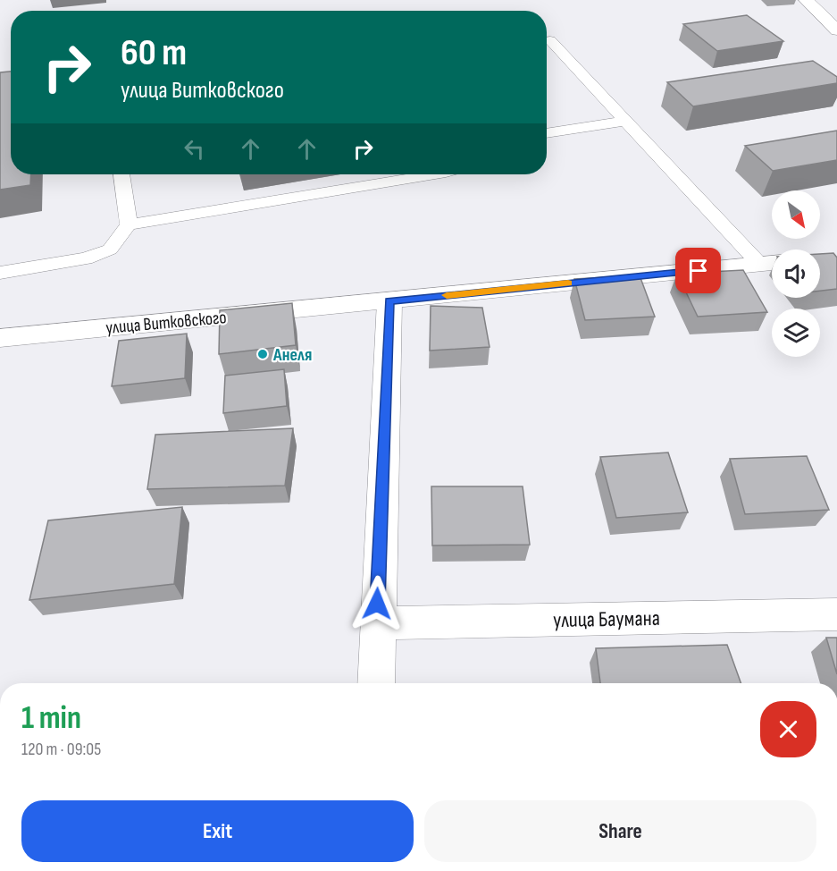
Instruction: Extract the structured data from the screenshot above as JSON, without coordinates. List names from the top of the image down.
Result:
{
  "streets": {
    "street": ["улица Витковского", "улица Баумана"]
  },
  "places": ["Анеля"],
  "north": "bottom right",
  "page": {
    "turn": ["60 m", "улица Витковского"],
    "heading": ["1 min", "120 m · 09:05"],
    "buttons": ["Exit", "Share"]
  }
}
